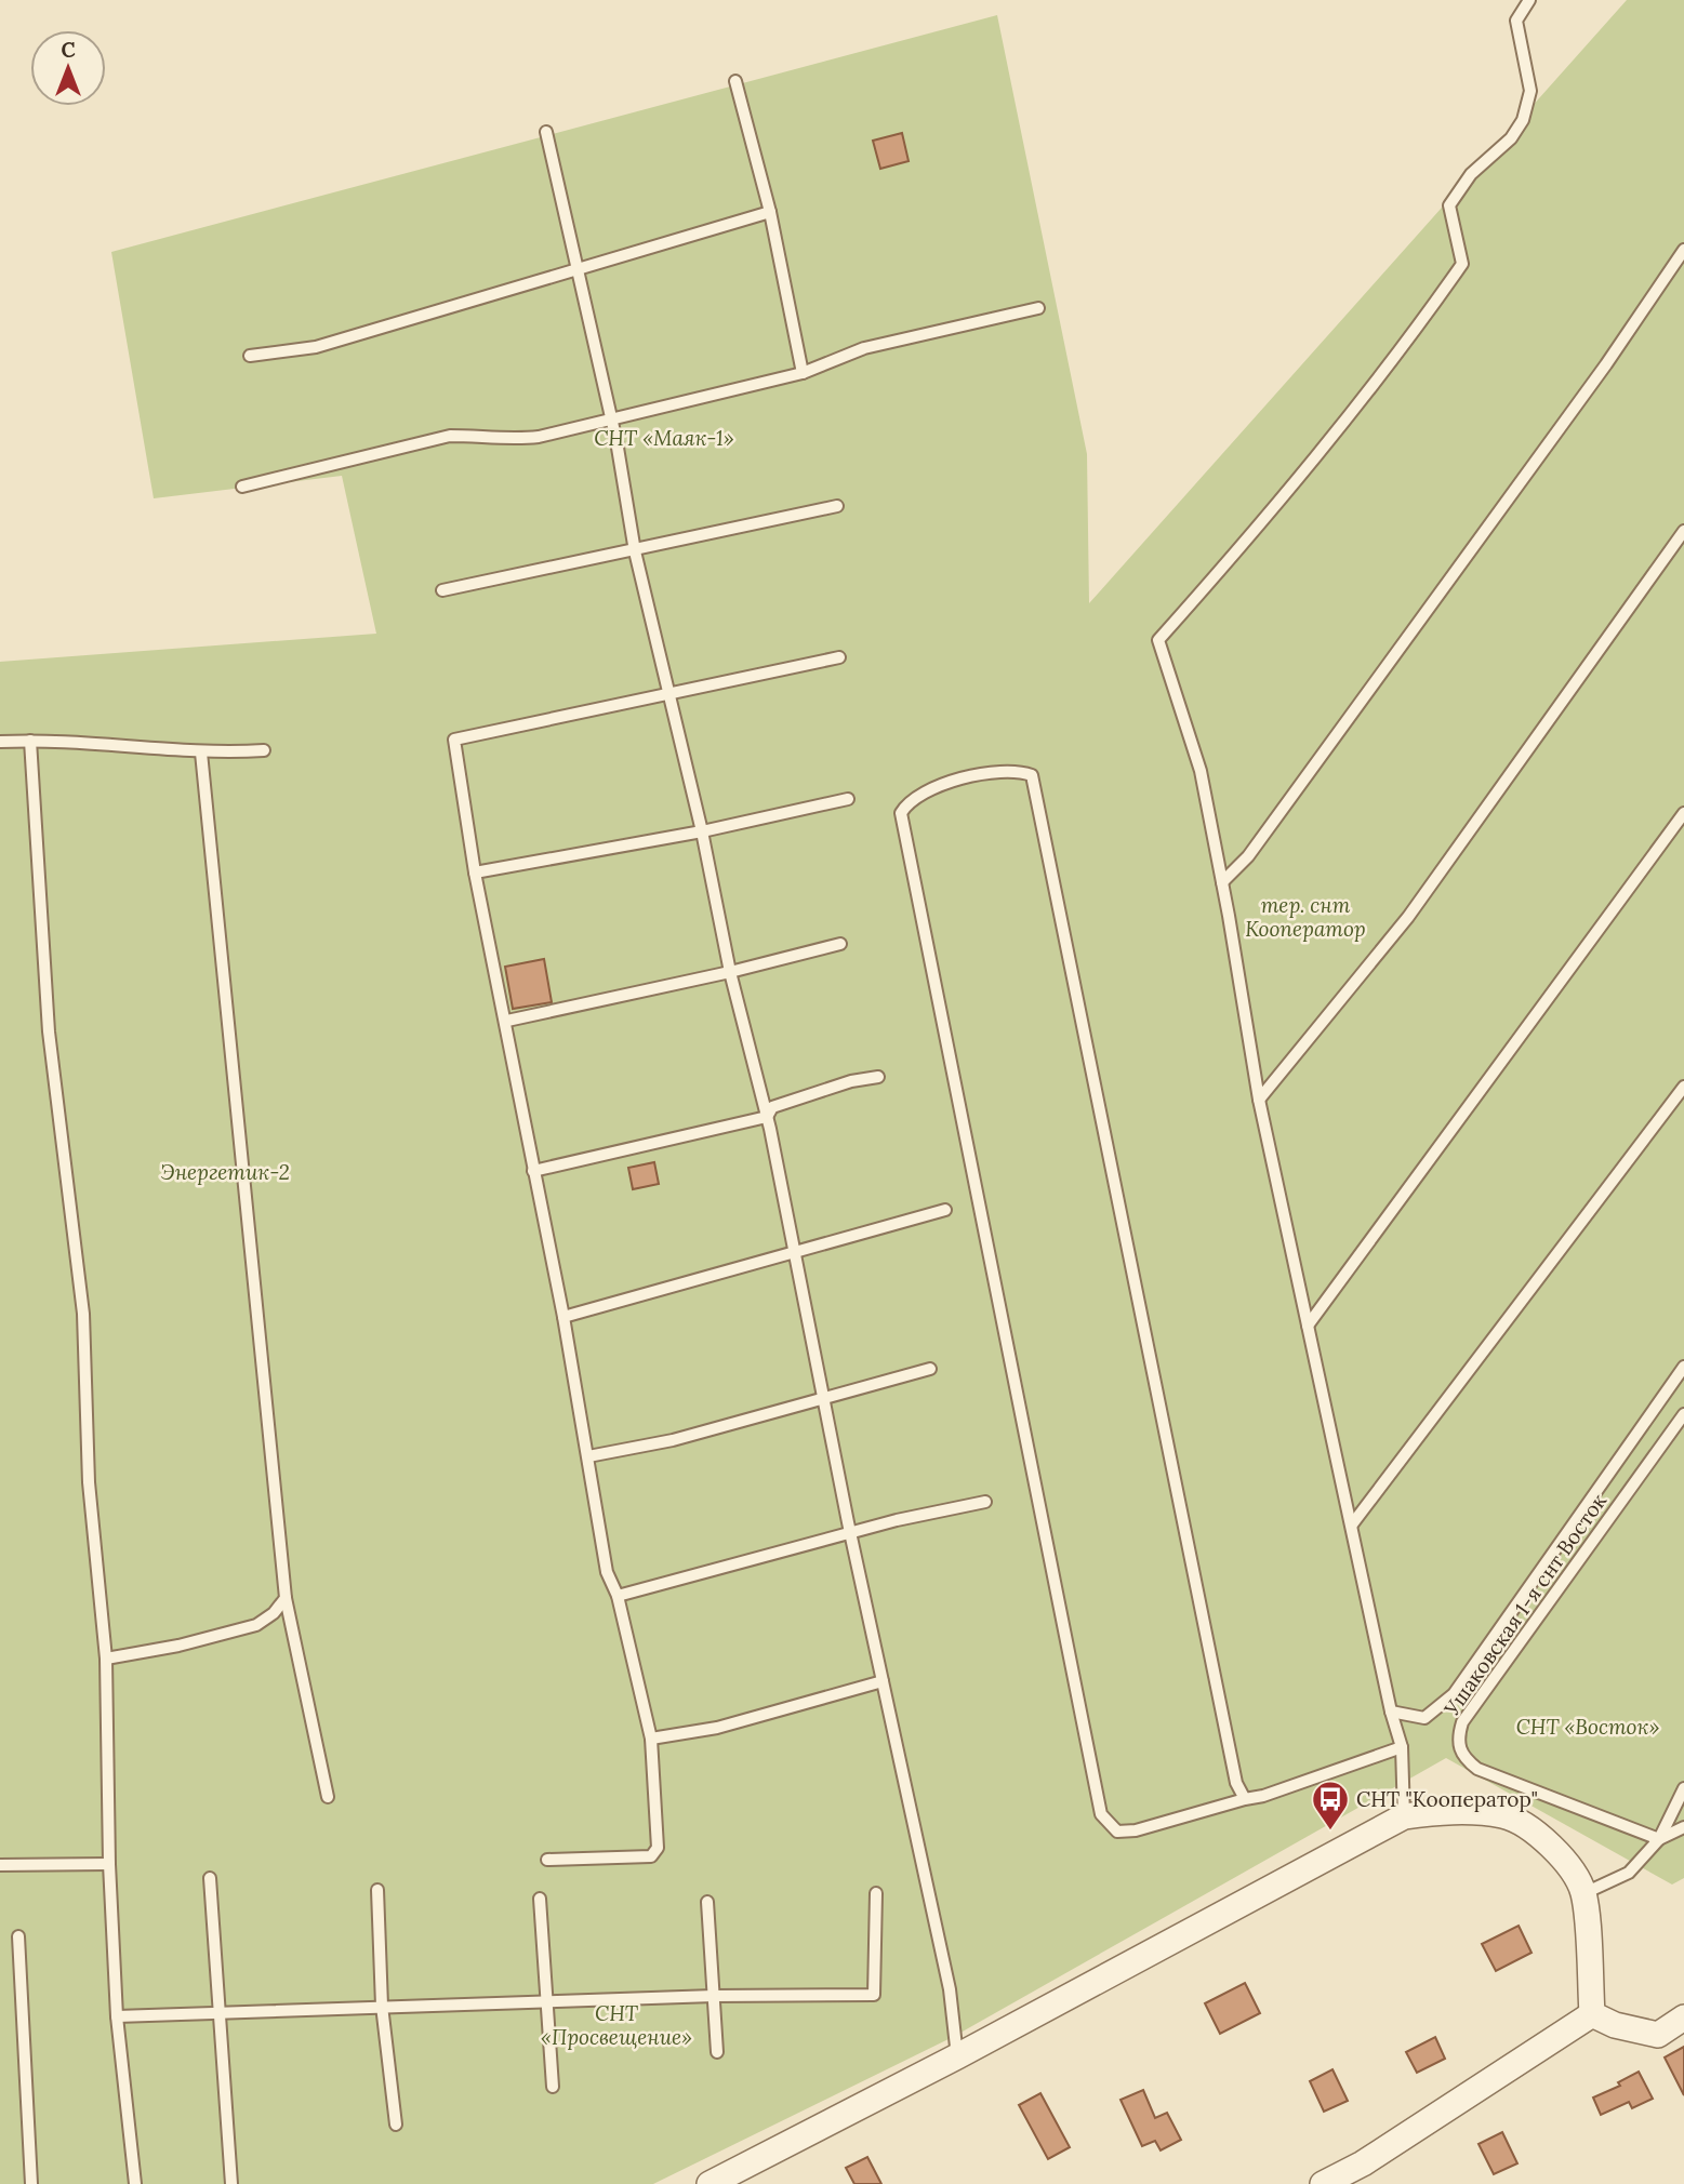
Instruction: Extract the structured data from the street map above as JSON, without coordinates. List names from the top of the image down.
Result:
{
  "streets": {
    "lane": ["Ушаковская 1-я снт Восток"]
  },
  "parks": [
    "СНТ «Маяк-1»",
    "тер. снт Кооператор",
    "Энергетик-2",
    "СНТ «Восток»",
    "СНТ «Просвещение»"
  ],
  "places": {
    "bus stop": ["СНТ \"Кооператор\""]
  },
  "north": "top"
}
